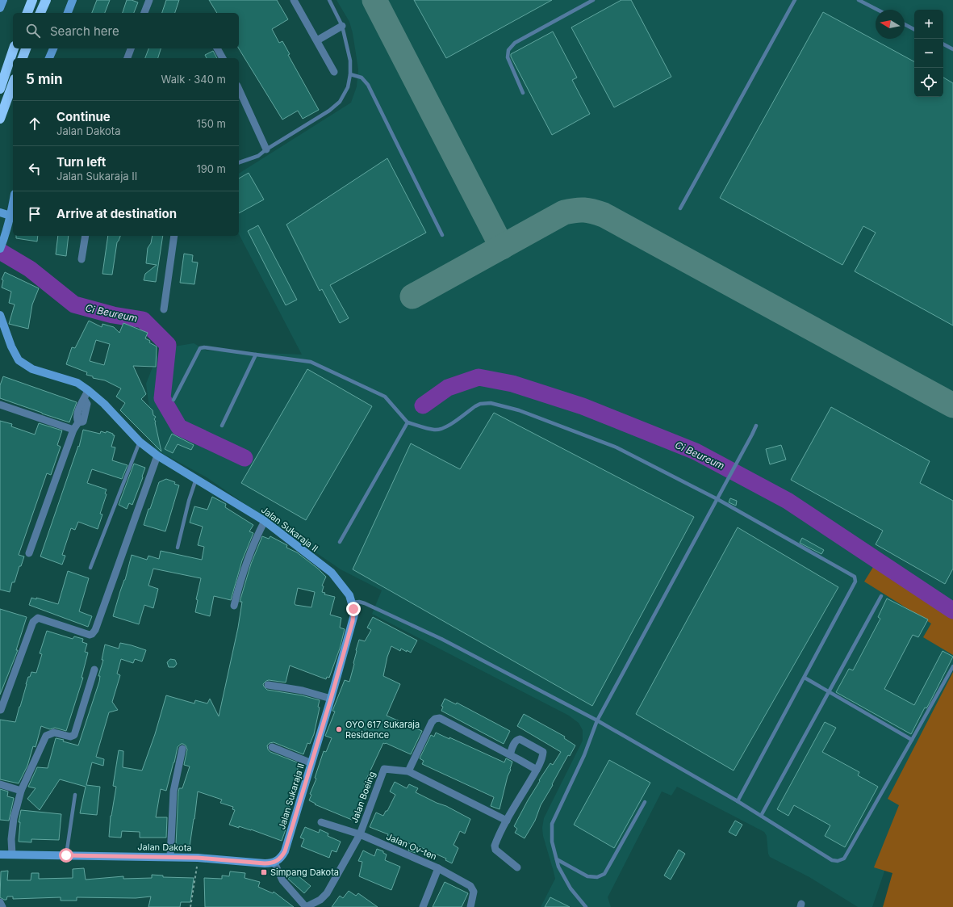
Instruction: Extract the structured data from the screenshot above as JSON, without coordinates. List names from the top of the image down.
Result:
{
  "streets": {
    "main road": ["Jalan Sukaraja II", "Jalan Dakota"],
    "street": ["Jalan Boeing", "Jalan Ov-ten"]
  },
  "crossings": [
    ["Jalan Sukaraja II", "Jalan Dakota"],
    ["Jalan Boeing", "Jalan Ov-ten"]
  ],
  "water": ["Ci Beureum"],
  "places": {
    "other": ["OYO 617 Sukaraja Residence"],
    "transit": ["Simpang Dakota"]
  },
  "north": "left",
  "page": {
    "map_buttons": ["+", "−"],
    "search": "Search here",
    "heading": ["5 min", "Walk · 340 m"],
    "list": [
      ["Continue", "Jalan Dakota", "150 m"],
      ["Turn left", "Jalan Sukaraja II", "190 m"],
      "Arrive at destination"
    ]
  }
}
